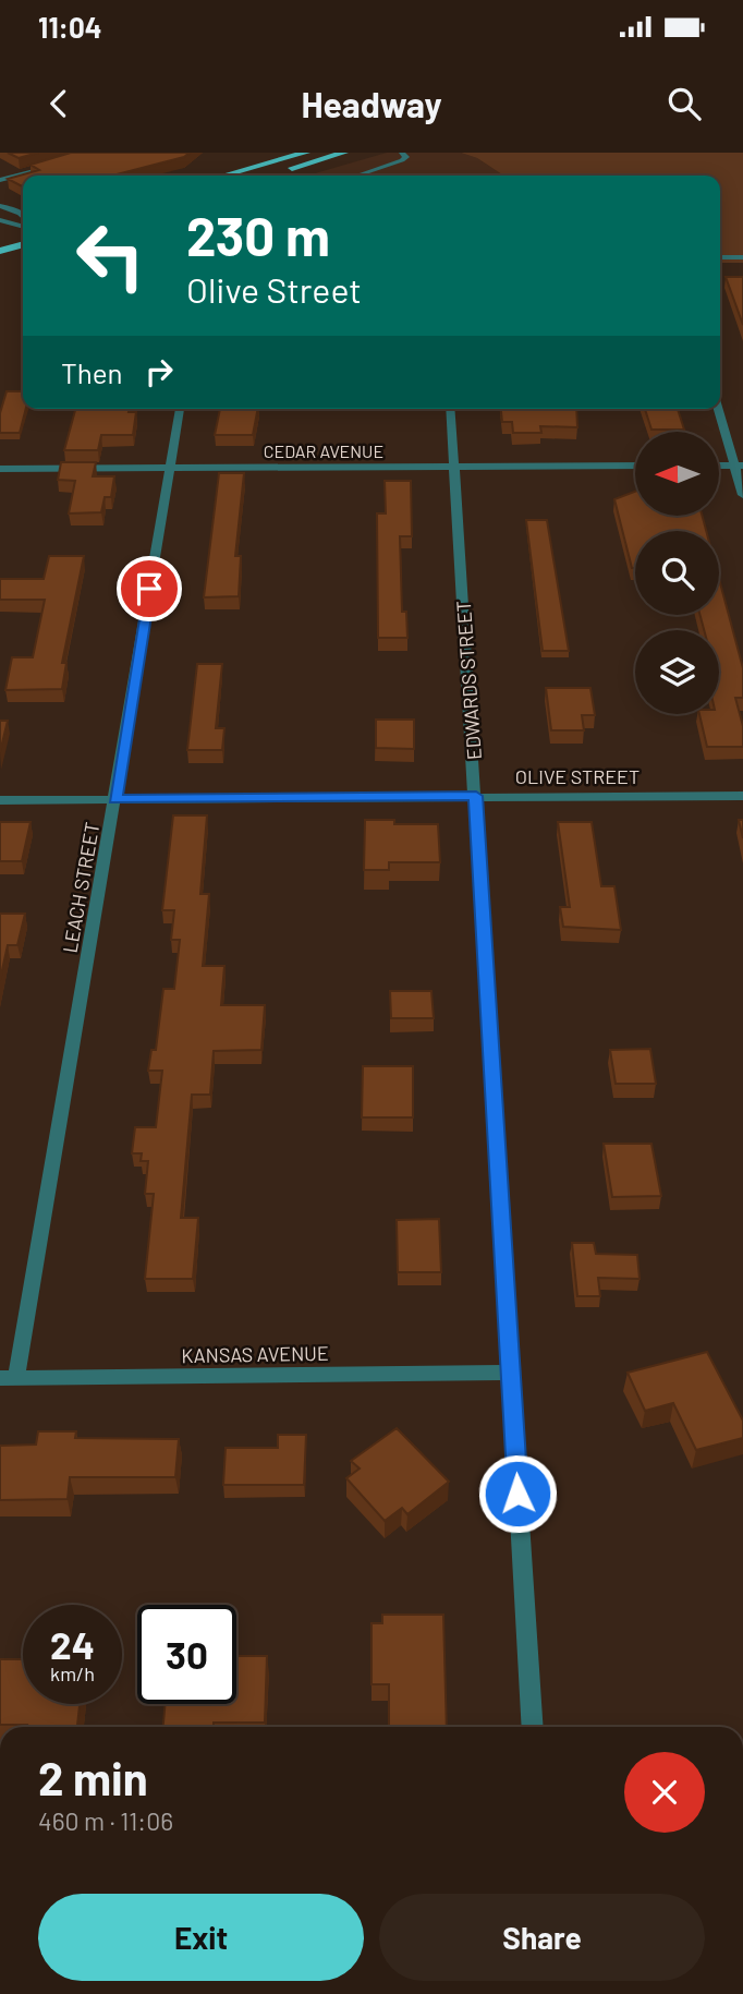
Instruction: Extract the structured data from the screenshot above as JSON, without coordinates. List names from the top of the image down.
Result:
{
  "streets": {
    "street": [
      "CEDAR AVENUE",
      "EDWARDS STREET",
      "OLIVE STREET",
      "LEACH STREET",
      "KANSAS AVENUE"
    ]
  },
  "crossings": [
    ["CEDAR AVENUE", "EDWARDS STREET"],
    ["CEDAR AVENUE", "LEACH STREET"],
    ["EDWARDS STREET", "OLIVE STREET"],
    ["EDWARDS STREET", "KANSAS AVENUE"],
    ["OLIVE STREET", "LEACH STREET"],
    ["LEACH STREET", "KANSAS AVENUE"]
  ],
  "north": "left",
  "page": {
    "status": "11:04",
    "header": "Headway",
    "turn": ["230 m", "Olive Street"],
    "then": "Then",
    "speed": "24 km/h",
    "limit": "30",
    "heading": ["2 min", "460 m · 11:06"],
    "buttons": ["Exit", "Share"]
  }
}
